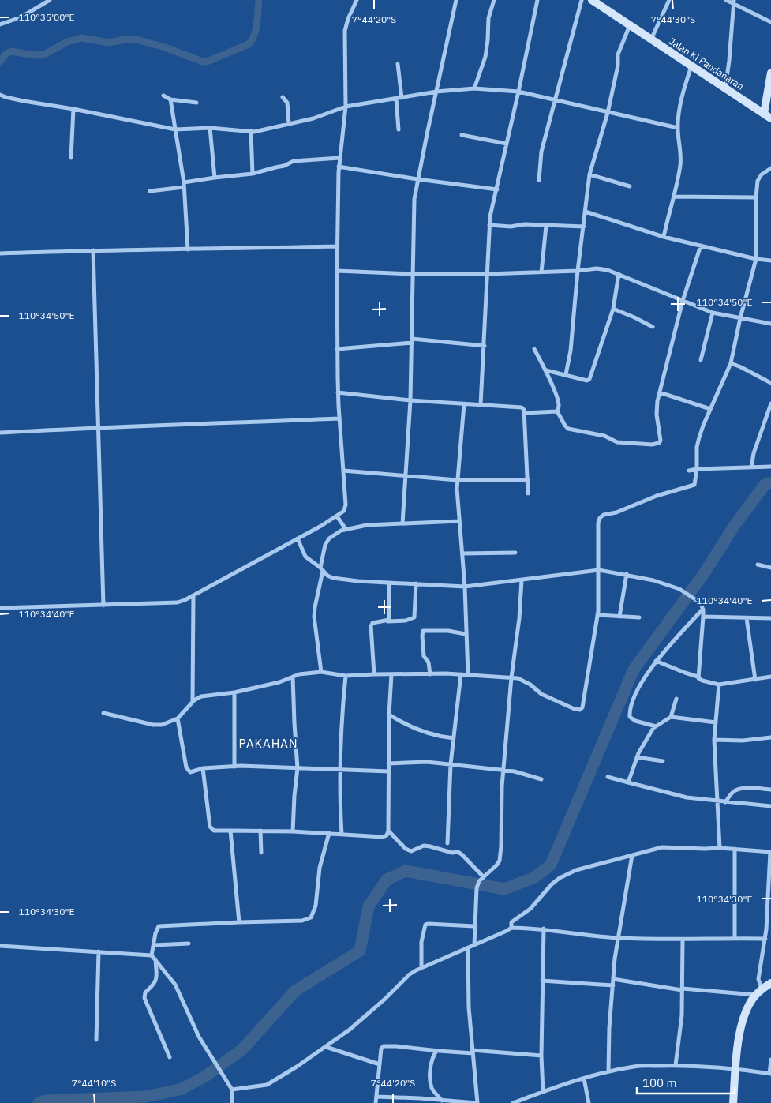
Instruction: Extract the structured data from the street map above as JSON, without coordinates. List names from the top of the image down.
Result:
{
  "streets": {
    "main road": ["Jalan Ki Pandanaran"]
  },
  "districts": ["PAKAHAN"],
  "scale_bar": "100 m",
  "coordinates": [
    "110°35'00\"E",
    "7°44'20\"S",
    "7°44'30\"S",
    "110°34'50\"E",
    "110°34'40\"E",
    "110°34'30\"E",
    "7°44'10\"S"
  ]
}
